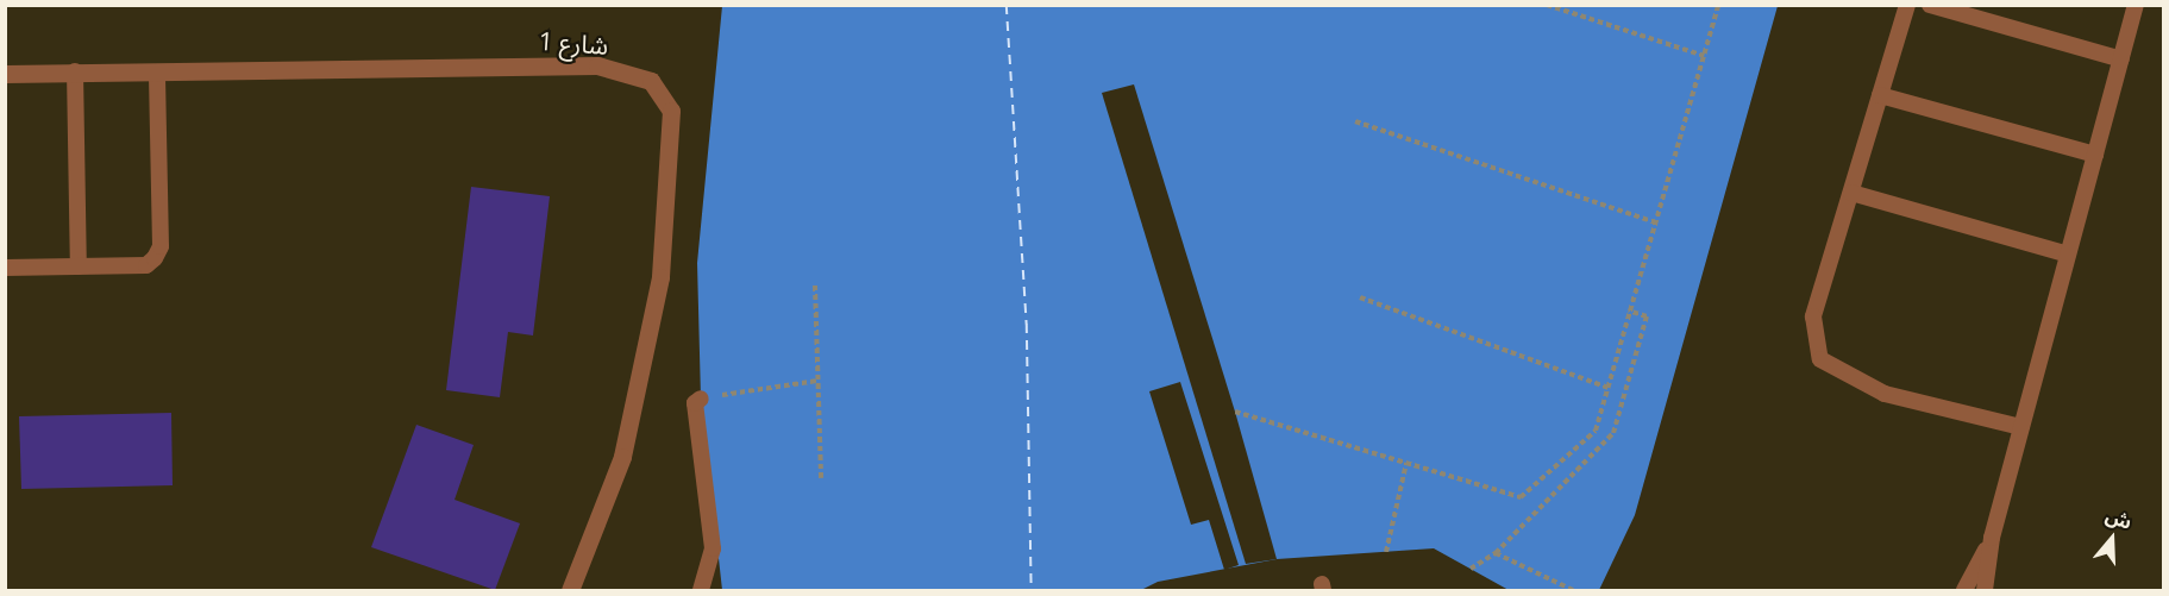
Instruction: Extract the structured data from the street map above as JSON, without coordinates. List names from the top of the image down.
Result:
{
  "streets": {
    "street": ["شارع 1"]
  },
  "north": "top"
}
